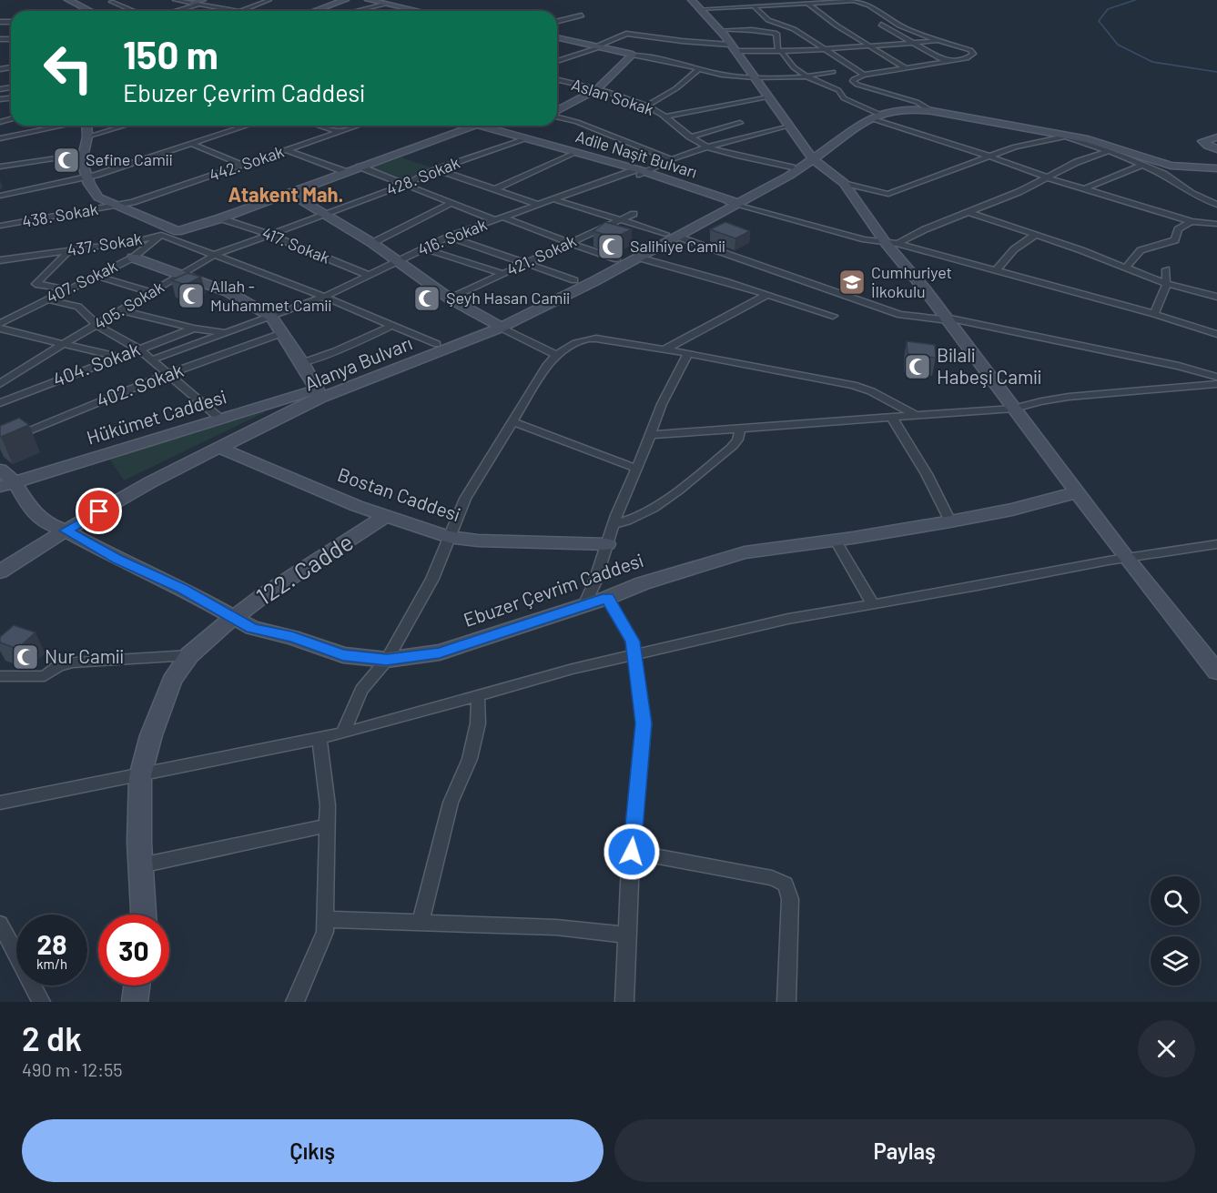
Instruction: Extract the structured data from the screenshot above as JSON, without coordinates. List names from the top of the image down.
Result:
{
  "streets": {
    "street": [
      "Aslan Sokak",
      "Adile Naşit Bulvarı",
      "442. Sokak",
      "428. Sokak",
      "438. Sokak",
      "416. Sokak",
      "437. Sokak",
      "417. Sokak",
      "421. Sokak",
      "407. Sokak",
      "405. Sokak",
      "Alanya Bulvarı",
      "404. Sokak",
      "402. Sokak",
      "Hükümet Caddesi",
      "Bostan Caddesi",
      "122. Cadde",
      "Ebuzer Çevrim Caddesi"
    ]
  },
  "crossings": [
    ["Aslan Sokak", "416. Sokak"],
    ["Adile Naşit Bulvarı", "428. Sokak"],
    ["Adile Naşit Bulvarı", "416. Sokak"],
    ["Adile Naşit Bulvarı", "Alanya Bulvarı"],
    ["442. Sokak", "438. Sokak"],
    ["428. Sokak", "405. Sokak"],
    ["416. Sokak", "417. Sokak"],
    ["437. Sokak", "407. Sokak"],
    ["417. Sokak", "405. Sokak"],
    ["Alanya Bulvarı", "Hükümet Caddesi"],
    ["Alanya Bulvarı", "Bostan Caddesi"],
    ["Alanya Bulvarı", "Ebuzer Çevrim Caddesi"],
    ["Hükümet Caddesi", "Ebuzer Çevrim Caddesi"],
    ["Bostan Caddesi", "122. Cadde"],
    ["122. Cadde", "Ebuzer Çevrim Caddesi"]
  ],
  "districts": ["Atakent Mah."],
  "places": {
    "mosque": [
      "Sefine Camii",
      "Salihiye Camii",
      "Allah - Muhammet Camii",
      "Şeyh Hasan Camii",
      "Bilali Habeşi Camii",
      "Nur Camii"
    ],
    "school or university": ["Cumhuriyet İlkokulu"]
  },
  "page": {
    "turn": ["150 m", "Ebuzer Çevrim Caddesi"],
    "speed": "28 km/h",
    "limit": "30",
    "heading": ["2 dk", "490 m · 12:55"],
    "buttons": ["Çıkış", "Paylaş"]
  }
}
